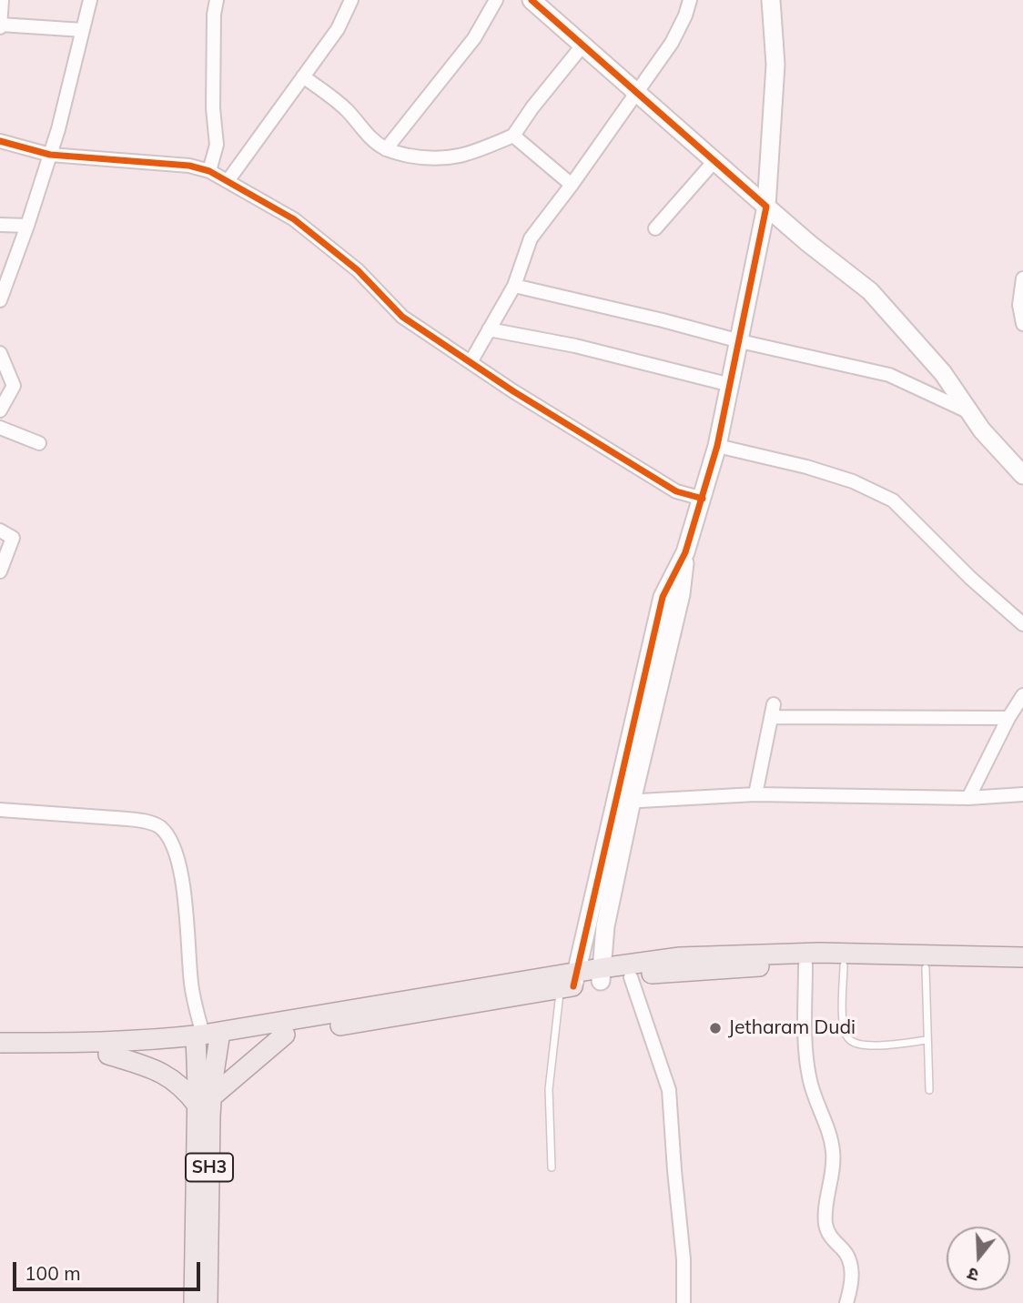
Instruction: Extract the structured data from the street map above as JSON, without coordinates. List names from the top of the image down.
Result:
{
  "streets": {
    "main road": ["SH3"]
  },
  "places": ["Jetharam Dudi"],
  "scale_bar": "100 m",
  "north": "bottom"
}
